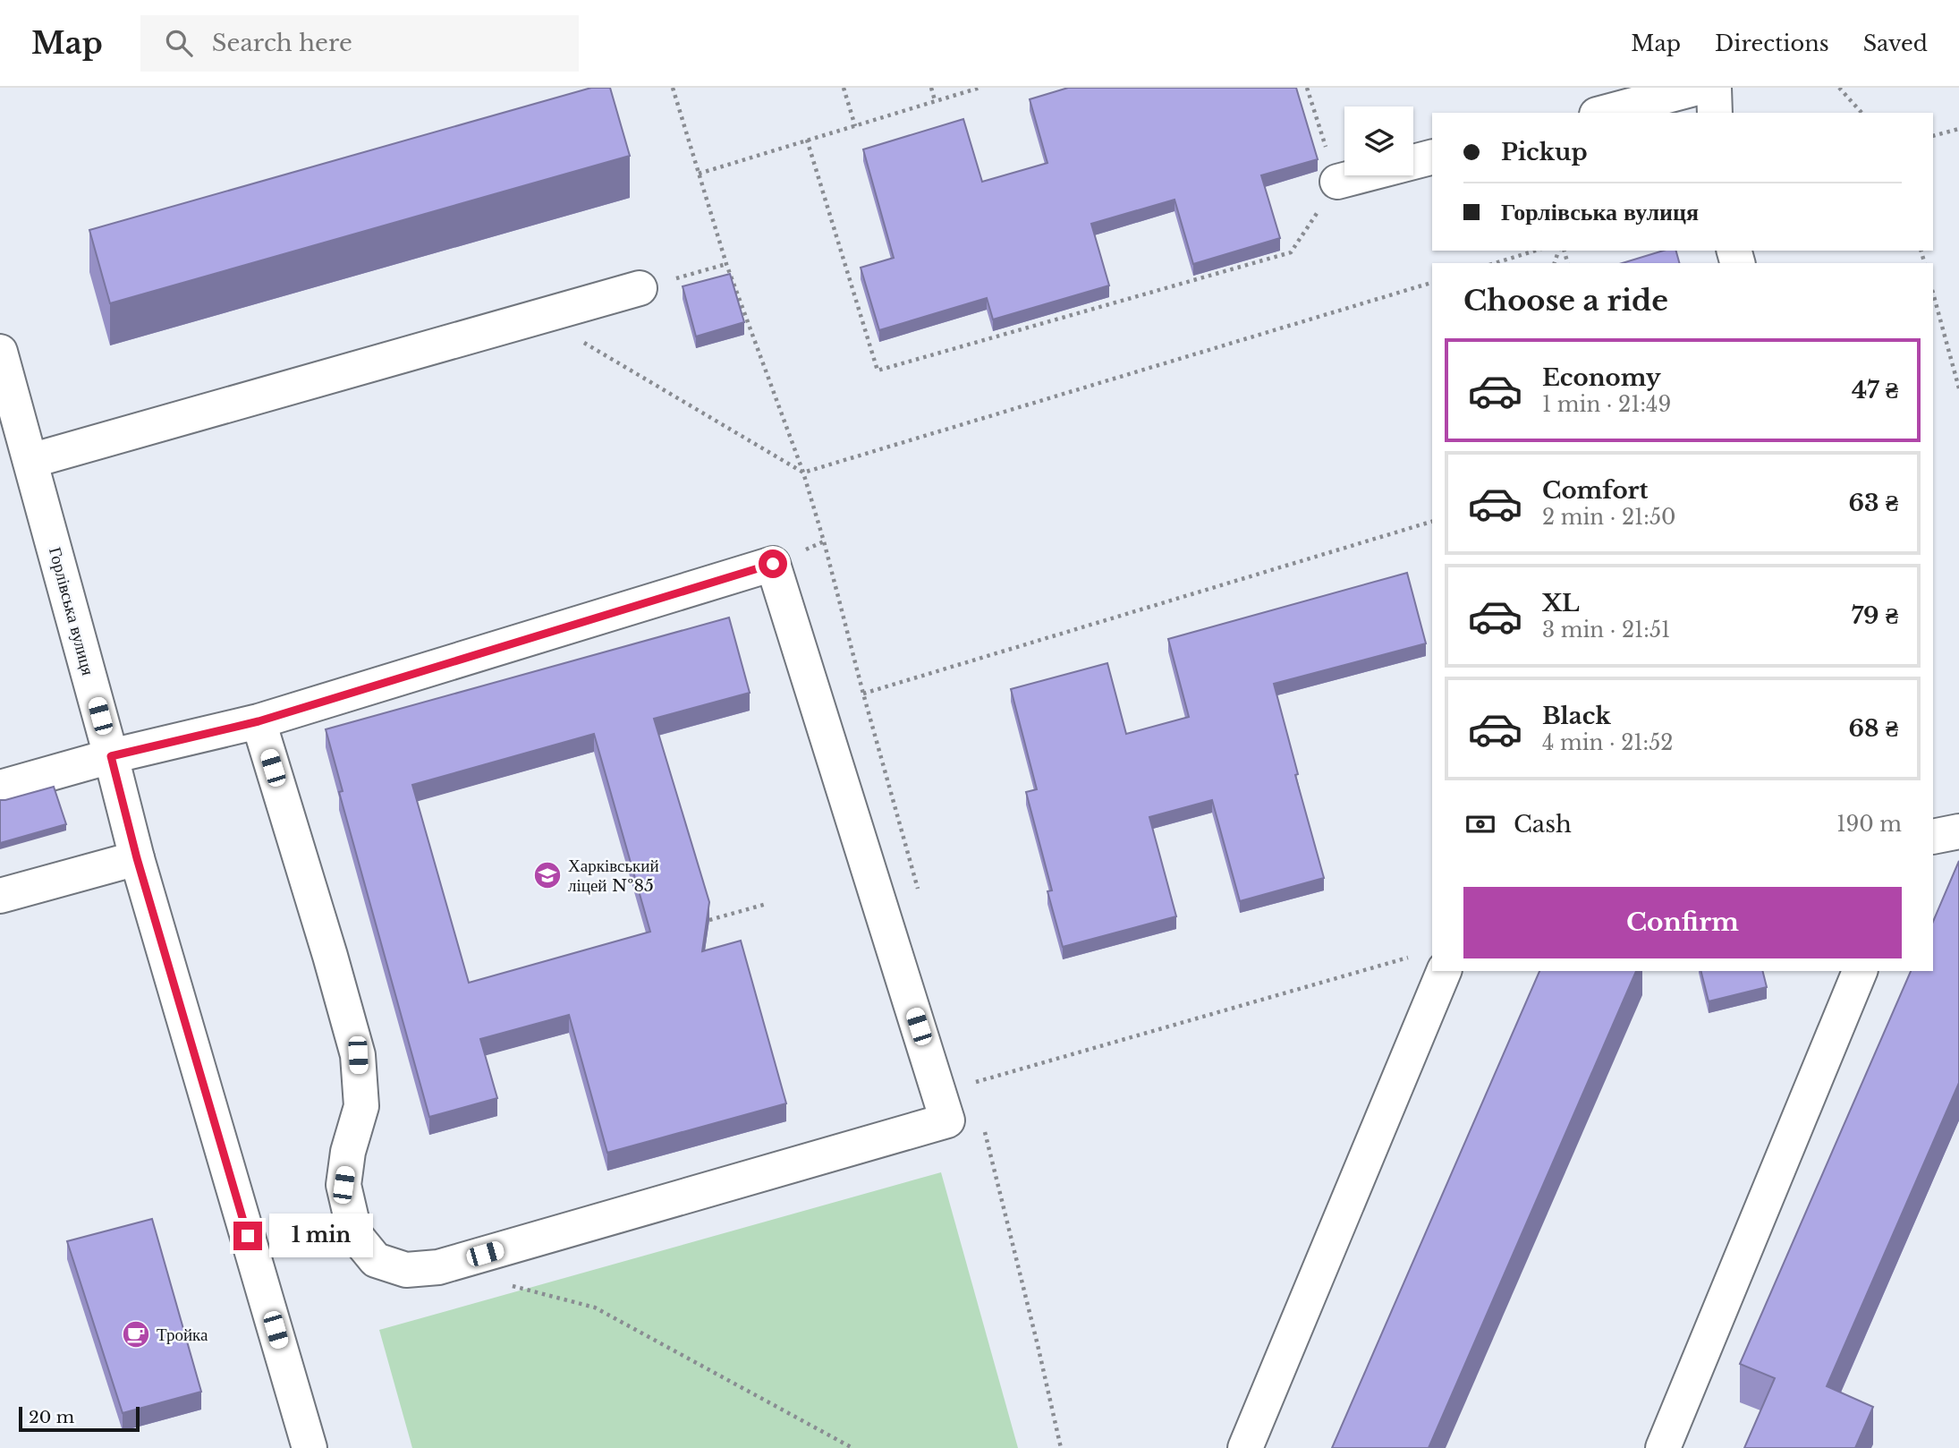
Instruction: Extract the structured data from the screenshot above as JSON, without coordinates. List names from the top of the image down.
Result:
{
  "streets": {
    "street": ["Горлівська вулиця"]
  },
  "places": {
    "school or university": ["Харківський ліцей №85"],
    "cafe": ["Тройка"]
  },
  "scale_bar": "20 m",
  "page": {
    "header": "Map",
    "search": "Search here",
    "nav": ["Map", "Directions", "Saved"],
    "banner": ["Pickup", "Горлівська вулиця"],
    "heading": "Choose a ride",
    "list": [
      {
        "name": "Economy",
        "note": "1 min · 21:49",
        "value": "47 ₴"
      },
      {
        "name": "Comfort",
        "note": "2 min · 21:50",
        "value": "63 ₴"
      },
      {
        "name": "XL",
        "note": "3 min · 21:51",
        "value": "79 ₴"
      },
      {
        "name": "Black",
        "note": "4 min · 21:52",
        "value": "68 ₴"
      }
    ],
    "pay": ["Cash", "190 m"],
    "buttons": "Confirm",
    "bubble": "1 min",
    "scale": "20 m"
  }
}
